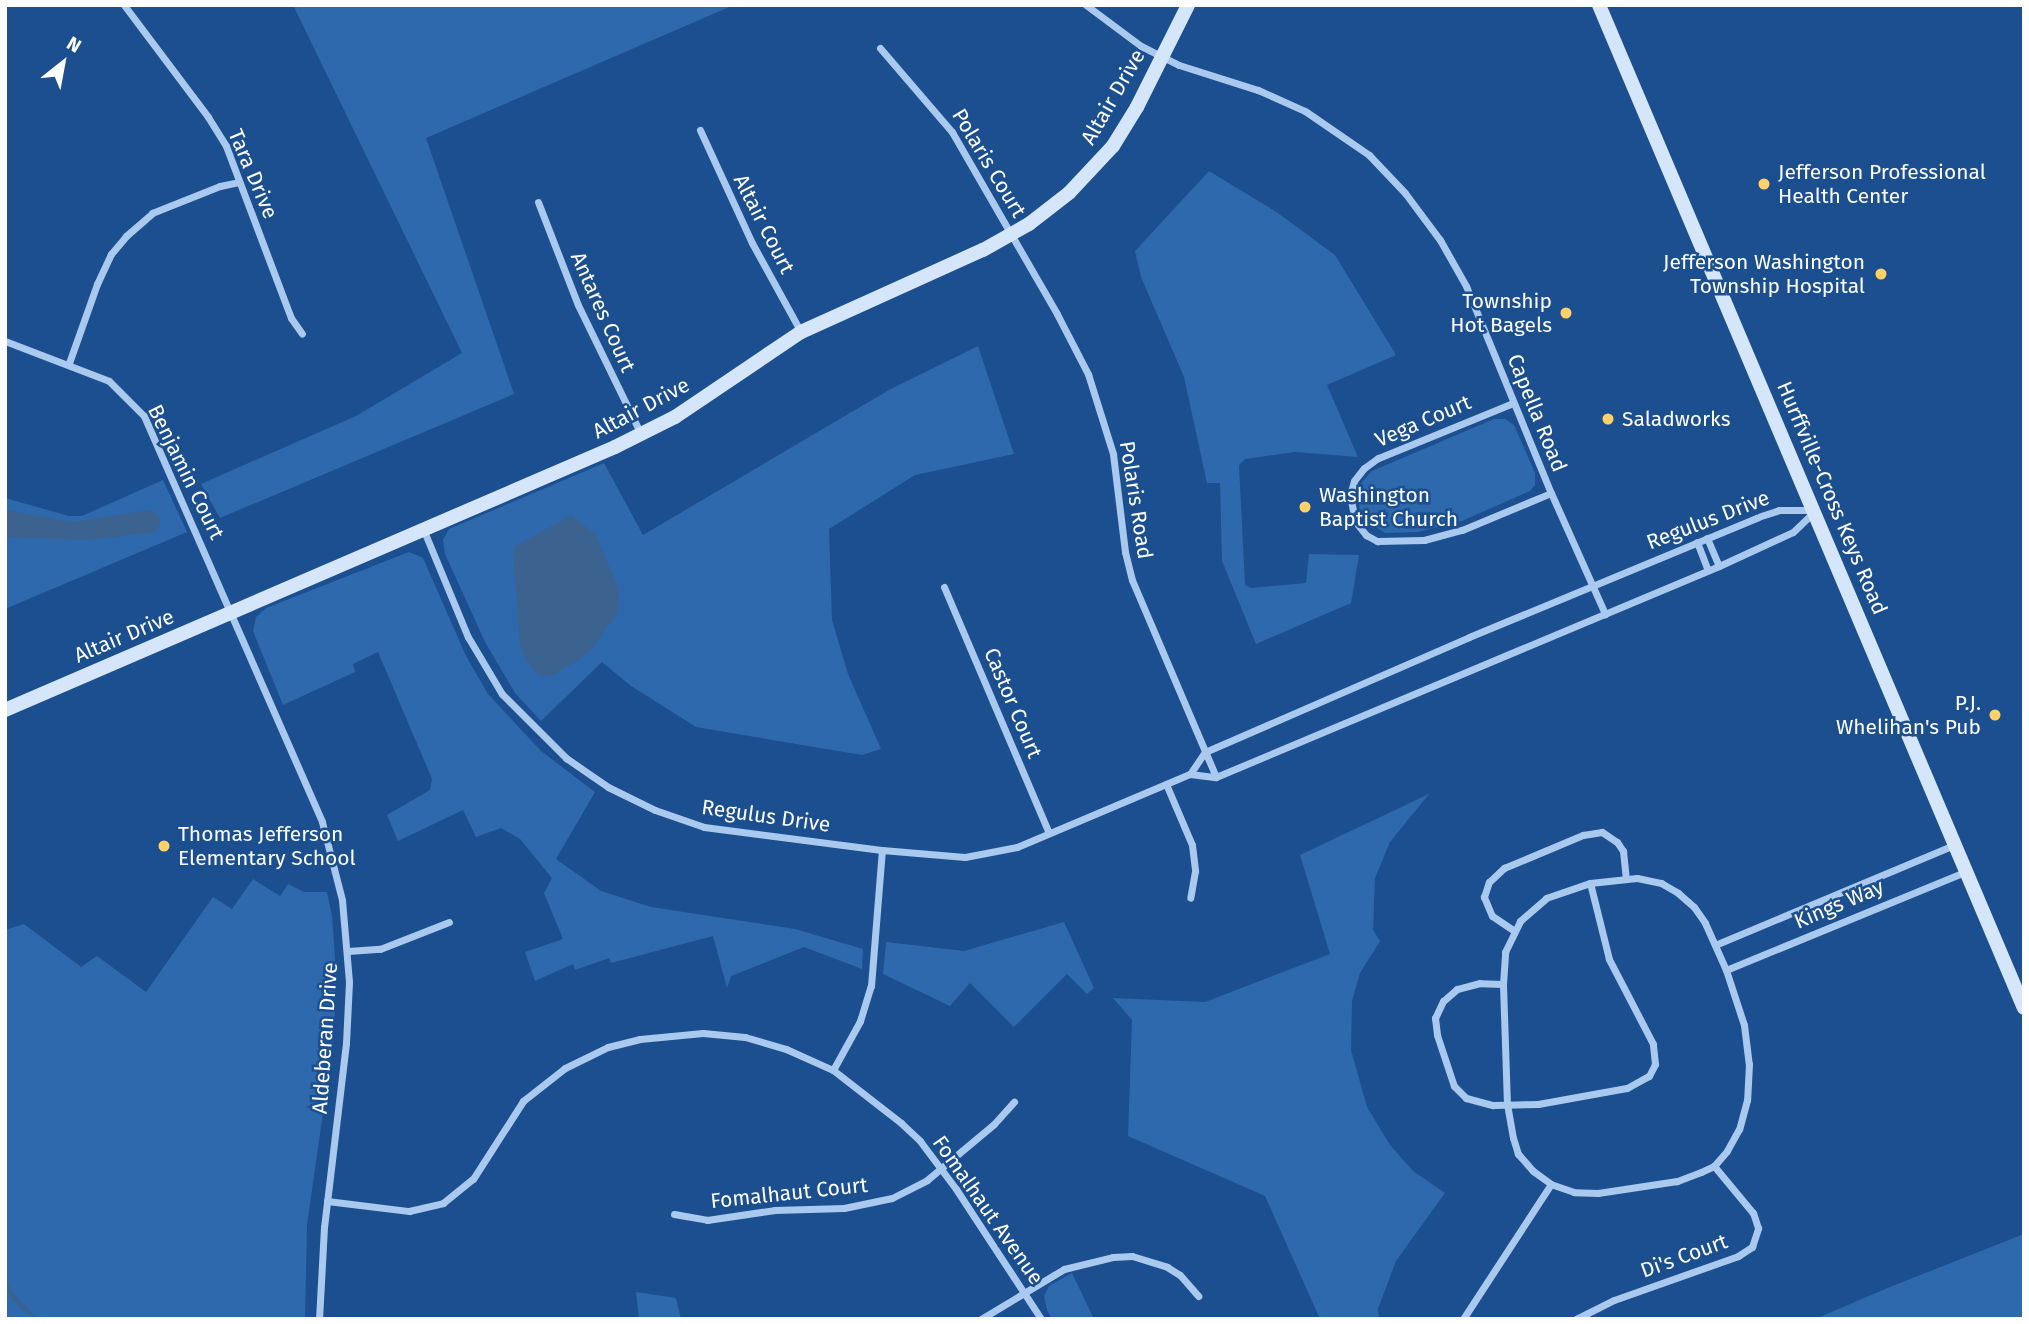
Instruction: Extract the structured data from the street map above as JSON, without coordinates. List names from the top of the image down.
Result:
{
  "streets": {
    "street": [
      "Altair Drive",
      "Polaris Court",
      "Tara Drive",
      "Altair Court",
      "Antares Court",
      "Capella Road",
      "Vega Court",
      "Benjamin Court",
      "Hurffville-Cross Keys Road",
      "Polaris Road",
      "Regulus Drive",
      "Castor Court",
      "Kings Way",
      "Aldeberan Drive",
      "Fomalhaut Court",
      "Fomalhaut Avenue",
      "Di's Court"
    ]
  },
  "crossings": [
    ["Altair Drive", "Polaris Court"],
    ["Altair Drive", "Altair Court"],
    ["Altair Drive", "Antares Court"],
    ["Altair Drive", "Capella Road"],
    ["Altair Drive", "Benjamin Court"],
    ["Altair Drive", "Polaris Road"],
    ["Altair Drive", "Regulus Drive"],
    ["Altair Drive", "Aldeberan Drive"],
    ["Polaris Court", "Polaris Road"],
    ["Capella Road", "Vega Court"],
    ["Capella Road", "Regulus Drive"],
    ["Benjamin Court", "Aldeberan Drive"],
    ["Hurffville-Cross Keys Road", "Regulus Drive"],
    ["Hurffville-Cross Keys Road", "Kings Way"],
    ["Polaris Road", "Regulus Drive"],
    ["Regulus Drive", "Castor Court"],
    ["Aldeberan Drive", "Fomalhaut Avenue"],
    ["Fomalhaut Court", "Fomalhaut Avenue"]
  ],
  "places": [
    "Jefferson Professional Health Center",
    "Jefferson Washington Township Hospital",
    "Township Hot Bagels",
    "Saladworks",
    "Washington Baptist Church",
    "P.J. Whelihan's Pub",
    "Thomas Jefferson Elementary School"
  ],
  "north": "top right"
}
